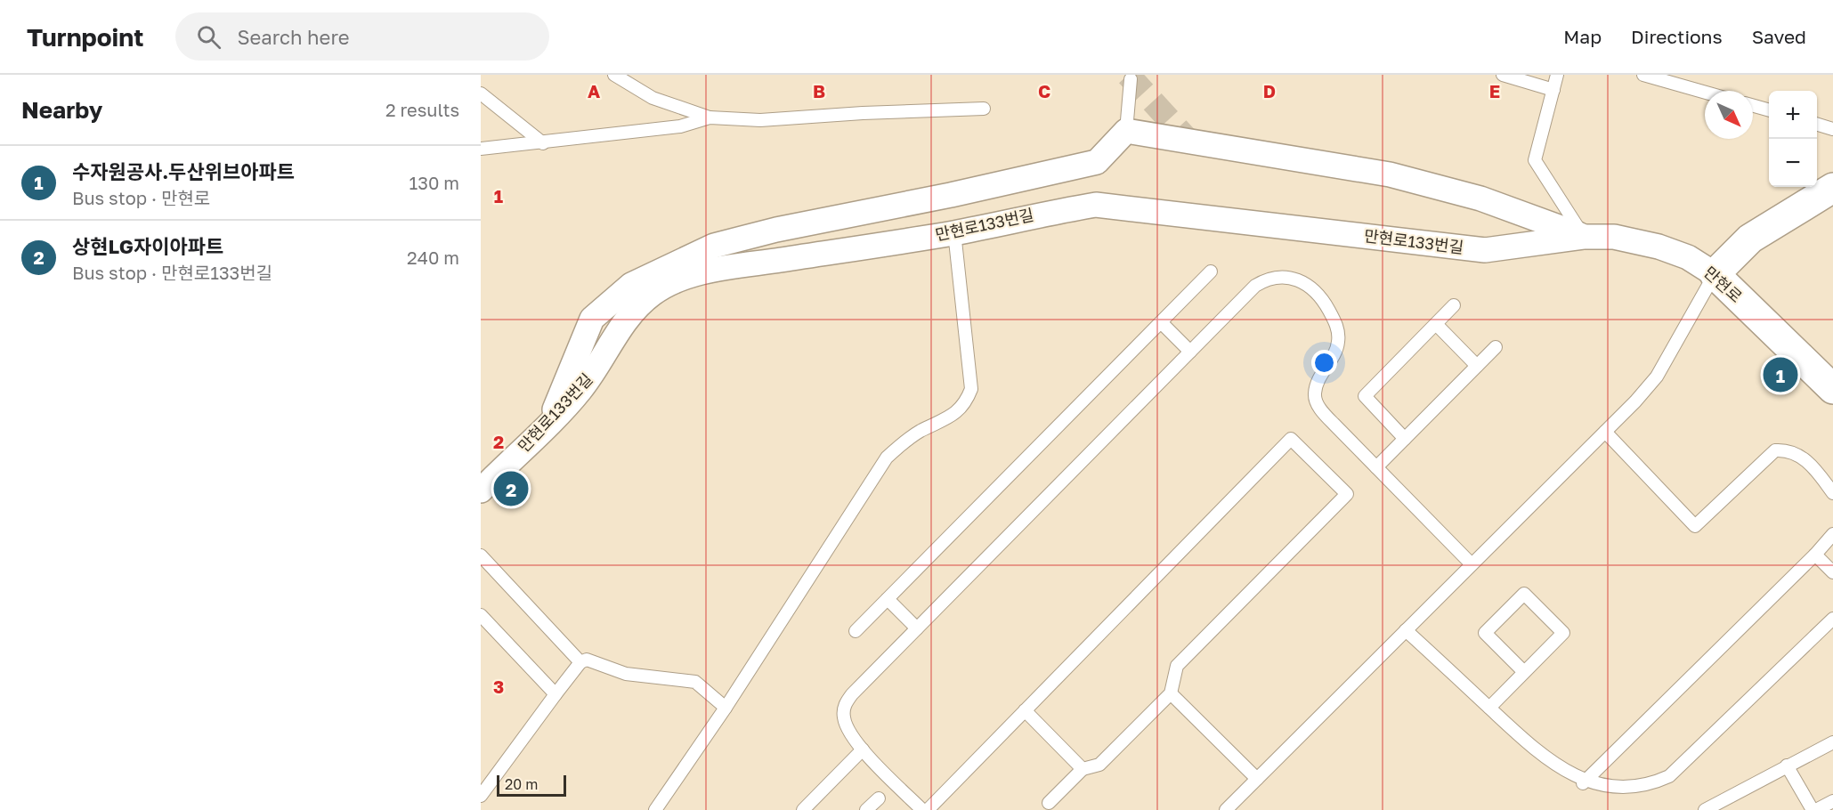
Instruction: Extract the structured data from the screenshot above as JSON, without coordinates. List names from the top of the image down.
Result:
{
  "streets": {
    "street": ["만현로133번길", "만현로"]
  },
  "crossings": [
    ["만현로133번길", "만현로"]
  ],
  "scale_bar": "20 m",
  "north": "bottom right",
  "page": {
    "header": "Turnpoint",
    "search": "Search here",
    "nav": ["Map", "Directions", "Saved"],
    "heading": ["Nearby", "2 results"],
    "map_buttons": ["+", "−"],
    "list": [
      {
        "mark": "1",
        "name": "수자원공사.두산위브아파트",
        "note": "Bus stop · 만현로",
        "value": "130 m"
      },
      {
        "mark": "2",
        "name": "상현LG자이아파트",
        "note": "Bus stop · 만현로133번길",
        "value": "240 m"
      }
    ],
    "pins": ["1", "2"],
    "scale": "20 m"
  },
  "grid": {
    "columns": [
      "A",
      "B",
      "C",
      "D",
      "E"
    ],
    "rows": ["1", "2", "3"]
  }
}
